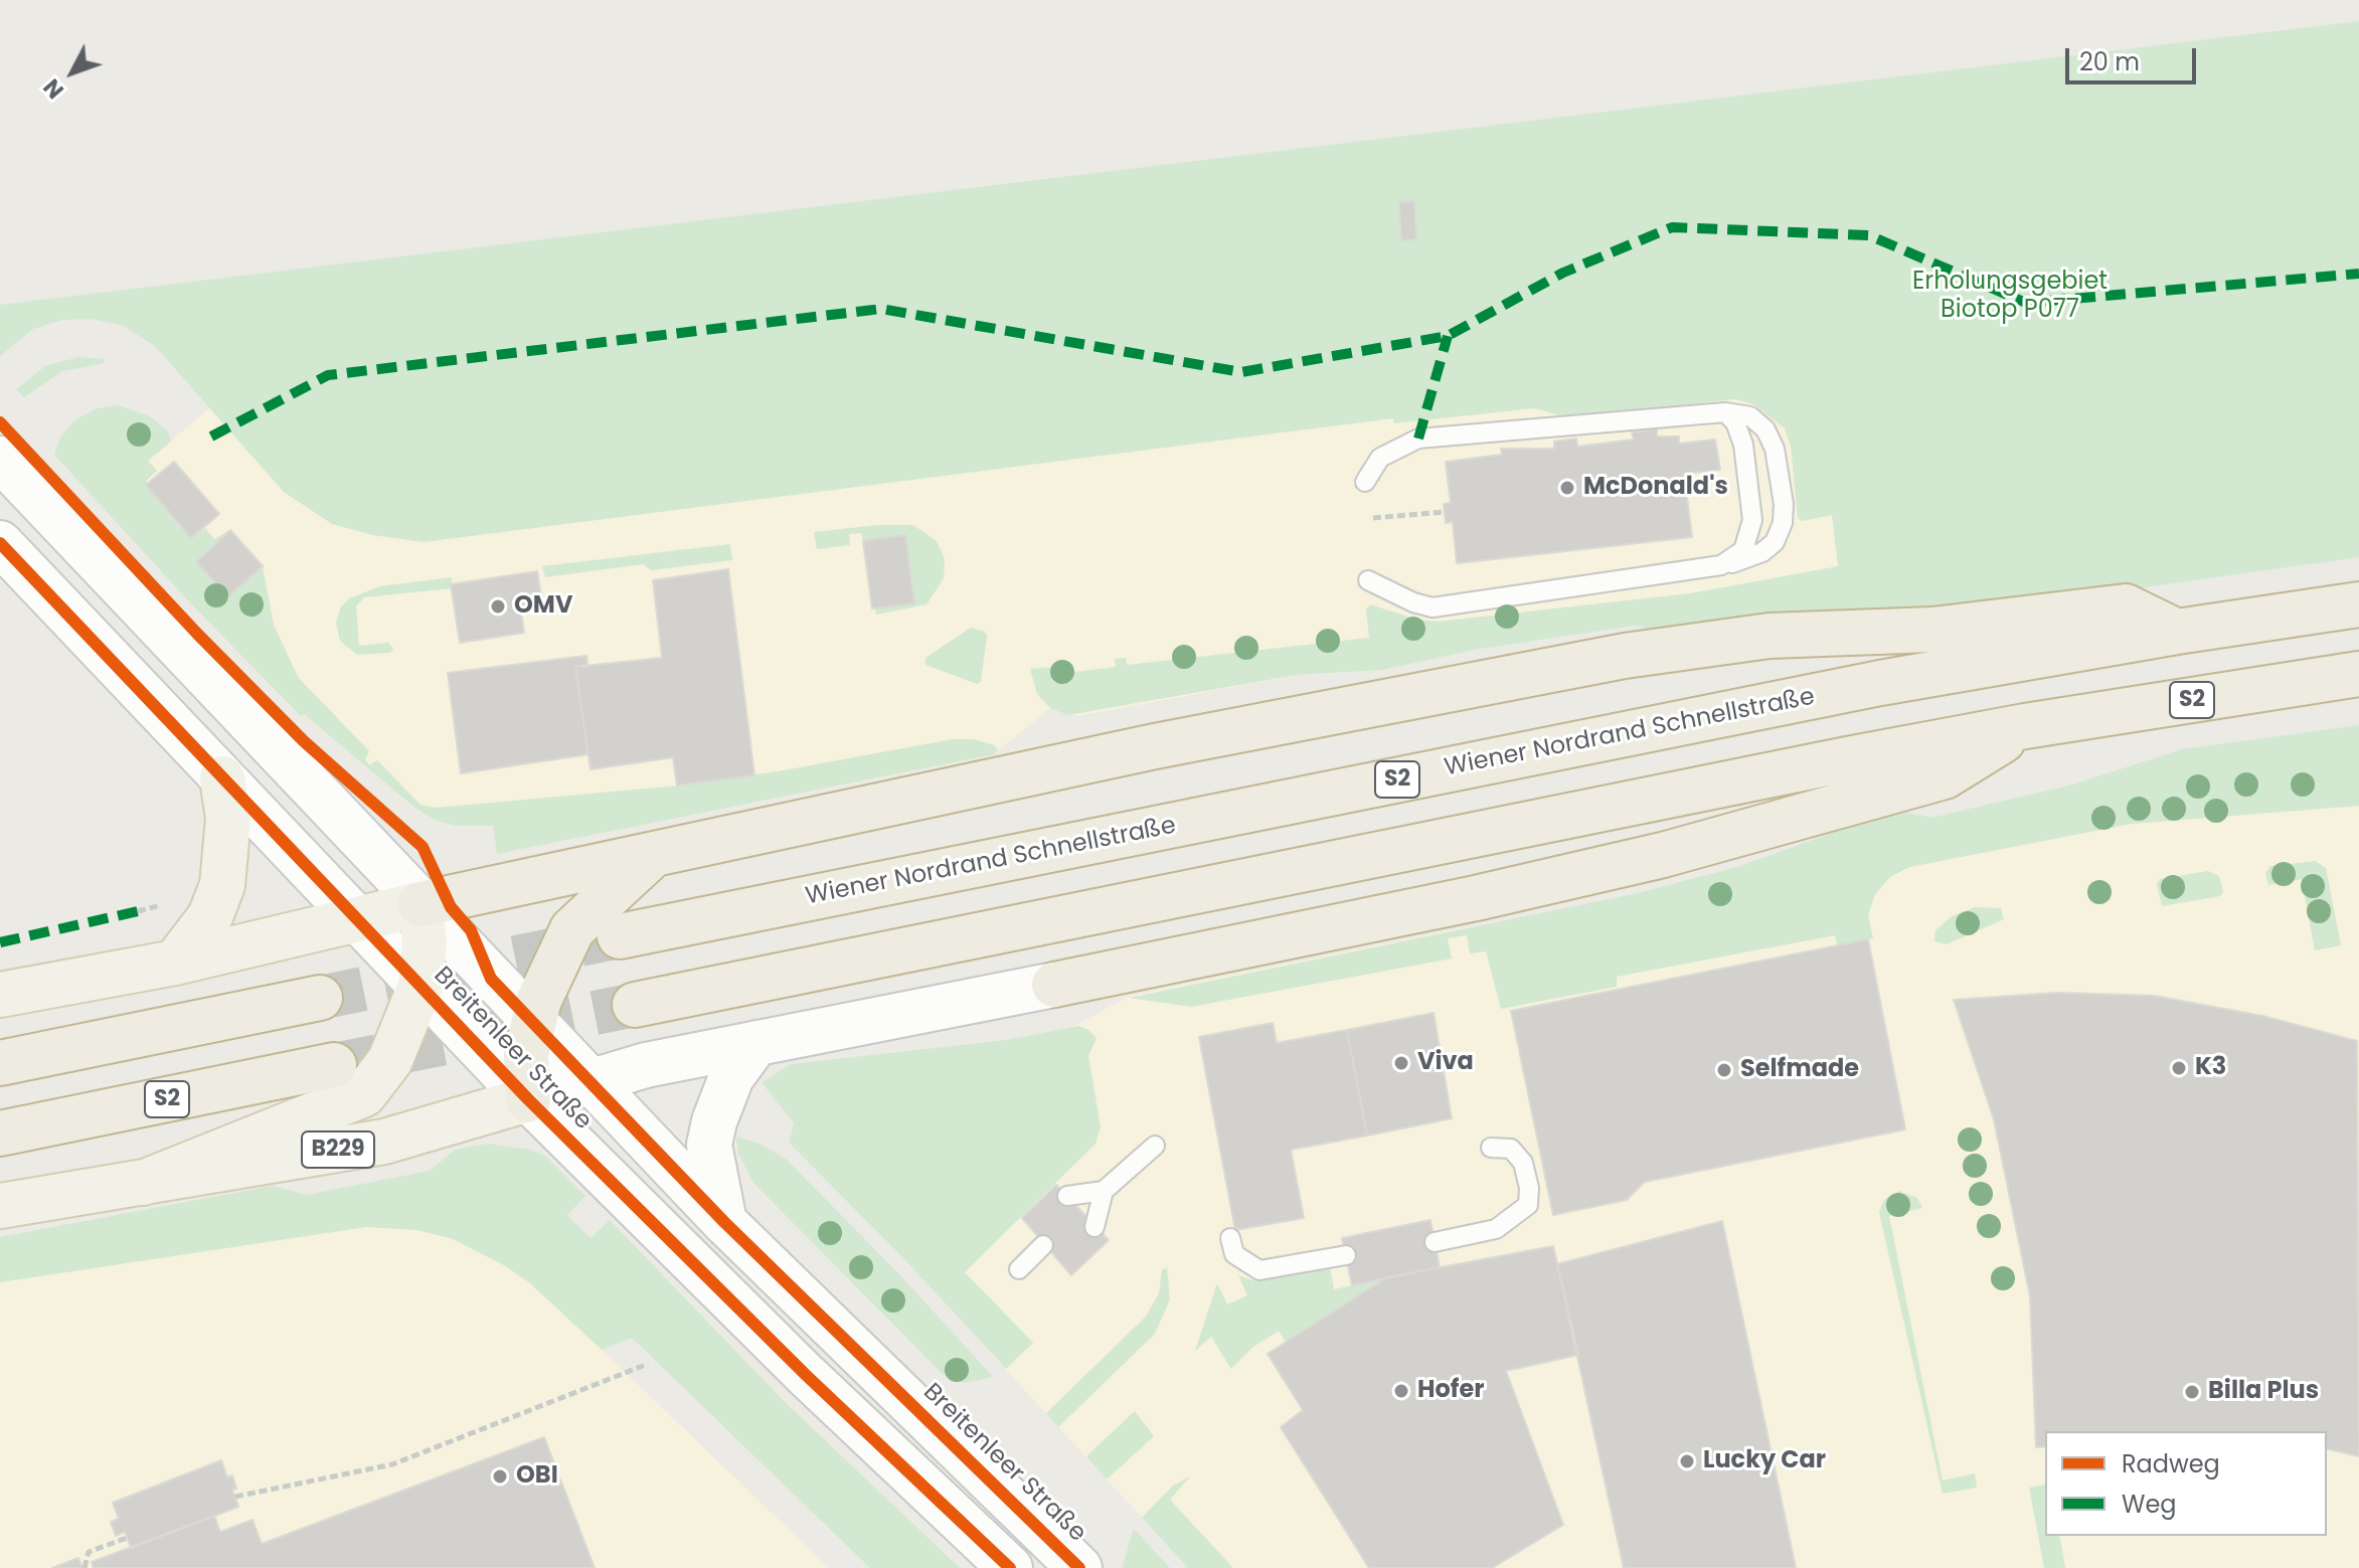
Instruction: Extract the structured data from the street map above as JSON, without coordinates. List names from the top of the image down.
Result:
{
  "streets": {
    "highway": ["S2", "Wiener Nordrand Schnellstraße"],
    "main road": ["Breitenleer Straße", "B229"]
  },
  "crossings": [
    ["Breitenleer Straße", "B229"]
  ],
  "parks": ["Erholungsgebiet Biotop P077"],
  "places": [
    "McDonald's",
    "OMV",
    "Viva",
    "K3",
    "Selfmade",
    "Hofer",
    "Billa Plus",
    "Lucky Car",
    "OBI"
  ],
  "legend": ["Radweg", "Weg"],
  "scale_bar": "20 m",
  "north": "bottom left"
}
